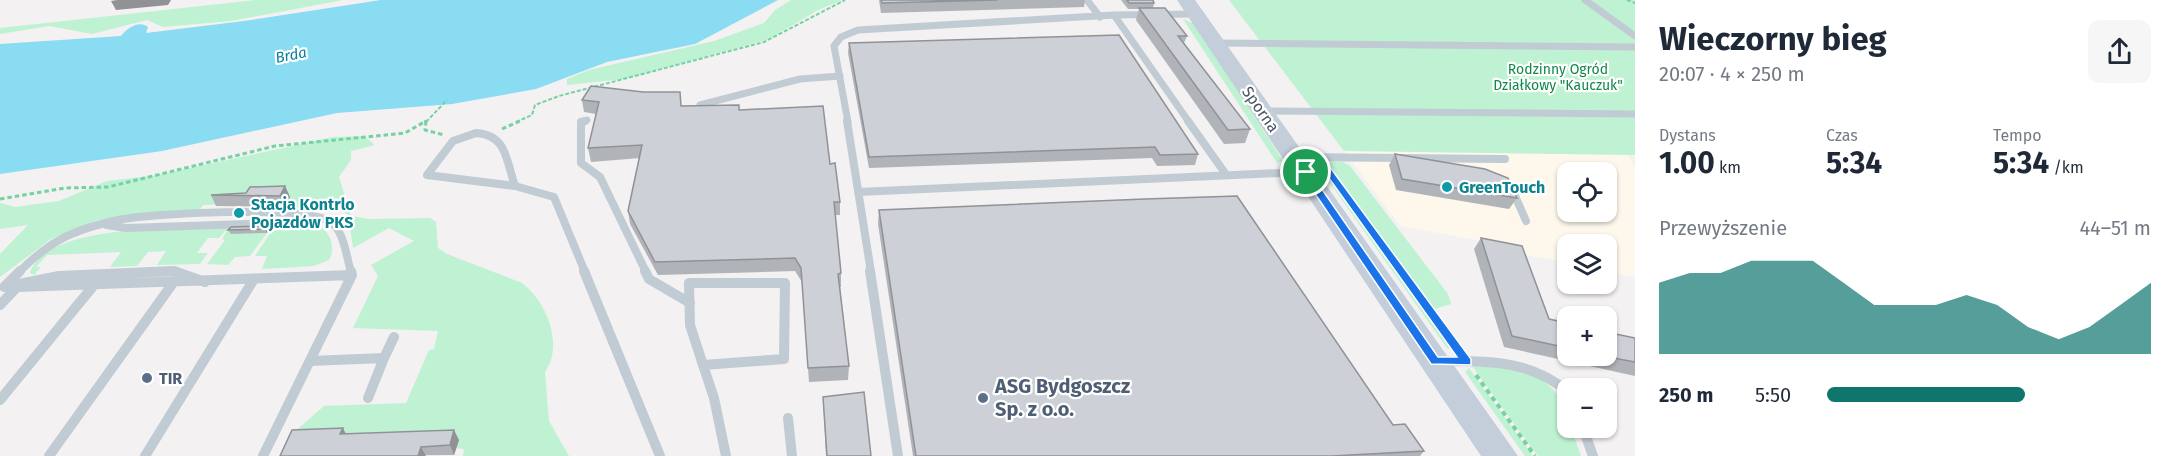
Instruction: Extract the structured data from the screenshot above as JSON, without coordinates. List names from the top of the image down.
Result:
{
  "streets": {
    "street": ["Sporna"]
  },
  "water": ["Brda"],
  "parks": ["Rodzinny Ogród Działkowy \"Kauczuk\""],
  "places": [
    "GreenTouch",
    "Stacja Kontrlo Pojazdów PKS",
    "TIR",
    "ASG Bydgoszcz Sp. z o.o."
  ],
  "page": {
    "heading": ["Wieczorny bieg", "20:07 · 4 × 250 m"],
    "stats": [
      ["Dystans", "1.00 km"],
      ["Czas", "5:34"],
      ["Tempo", "5:34 /km"]
    ],
    "map_buttons": ["+", "−"],
    "chart": ["Przewyższenie", "44–51 m"],
    "list": [
      {
        "name": "250 m",
        "note": "5:50"
      }
    ]
  }
}
